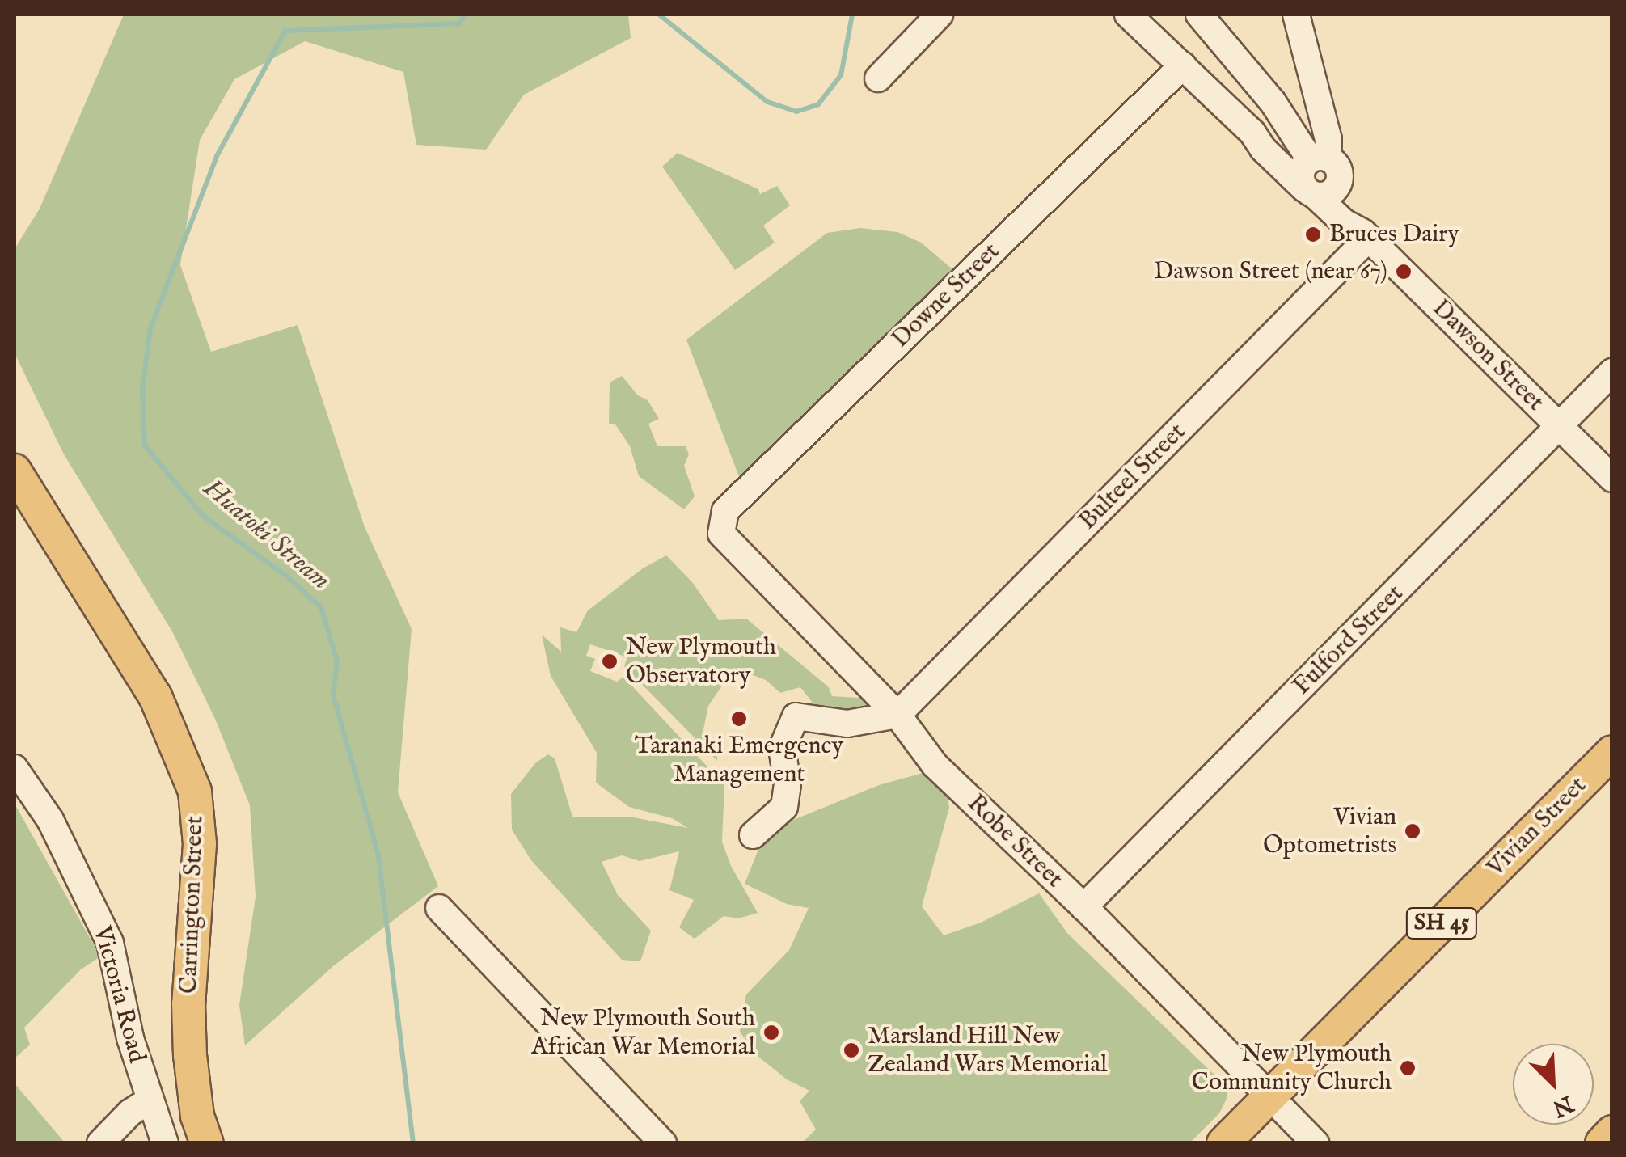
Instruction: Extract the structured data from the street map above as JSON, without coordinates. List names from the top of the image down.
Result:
{
  "streets": {
    "main road": ["Vivian Street", "Carrington Street", "SH 45"],
    "street": [
      "Downe Street",
      "Dawson Street",
      "Bulteel Street",
      "Fulford Street",
      "Robe Street",
      "Victoria Road"
    ]
  },
  "crossings": [
    ["Downe Street", "Robe Street"],
    ["Dawson Street", "Bulteel Street"],
    ["Dawson Street", "Fulford Street"],
    ["Bulteel Street", "Robe Street"],
    ["Fulford Street", "Robe Street"],
    ["Vivian Street", "Robe Street"]
  ],
  "water": ["Huatoki Stream"],
  "places": [
    "Bruces Dairy",
    "Dawson Street (near 67)",
    "New Plymouth Observatory",
    "Taranaki Emergency Management",
    "Vivian Optometrists",
    "New Plymouth South African War Memorial",
    "Marsland Hill New Zealand Wars Memorial",
    "New Plymouth Community Church"
  ],
  "north": "bottom right"
}
